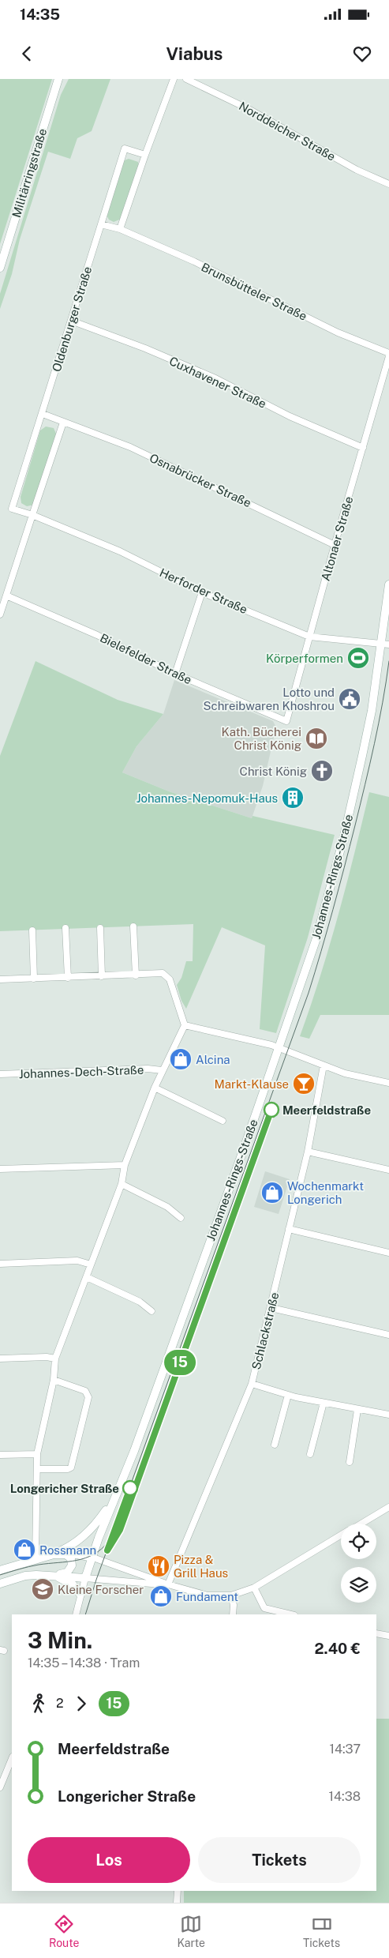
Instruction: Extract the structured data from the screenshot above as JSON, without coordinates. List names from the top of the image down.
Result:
{
  "streets": {
    "street": [
      "Norddeicher Straße",
      "Militärringstraße",
      "Brunsbütteler Straße",
      "Oldenburger Straße",
      "Cuxhavener Straße",
      "Osnabrücker Straße",
      "Altonaer Straße",
      "Herforder Straße",
      "Bielefelder Straße",
      "Johannes-Rings-Straße",
      "Johannes-Dech-Straße",
      "Schlackstraße"
    ]
  },
  "crossings": [
    ["Oldenburger Straße", "Cuxhavener Straße"],
    ["Oldenburger Straße", "Herforder Straße"],
    ["Cuxhavener Straße", "Altonaer Straße"],
    ["Osnabrücker Straße", "Altonaer Straße"],
    ["Altonaer Straße", "Herforder Straße"],
    ["Altonaer Straße", "Bielefelder Straße"],
    ["Herforder Straße", "Johannes-Rings-Straße"]
  ],
  "places": {
    "sports": ["Körperformen"],
    "public building": ["Lotto und Schreibwaren Khoshrou"],
    "library": ["Kath. Bücherei Christ König"],
    "church": ["Christ König"],
    "building": ["Johannes-Nepomuk-Haus"],
    "shop": [
      "Alcina",
      "Wochenmarkt Longerich",
      "Rossmann",
      "Fundament"
    ],
    "bar": ["Markt-Klause"],
    "other": ["Meerfeldstraße", "Longericher Straße"],
    "restaurant": ["Pizza & Grill Haus"],
    "school or university": ["Kleine Forscher"]
  },
  "lines": ["tram line 15"],
  "page": {
    "status": "14:35",
    "header": "Viabus",
    "on_map": "15",
    "heading": ["3 Min.", "14:35 – 14:38 · Tram", "2.40 €"],
    "legs": ["2", "15"],
    "list": [
      {
        "name": "Meerfeldstraße",
        "value": "14:37"
      },
      {
        "name": "Longericher Straße",
        "value": "14:38"
      }
    ],
    "buttons": ["Los", "Tickets"],
    "tabs": ["Route", "Karte", "Tickets"]
  }
}
